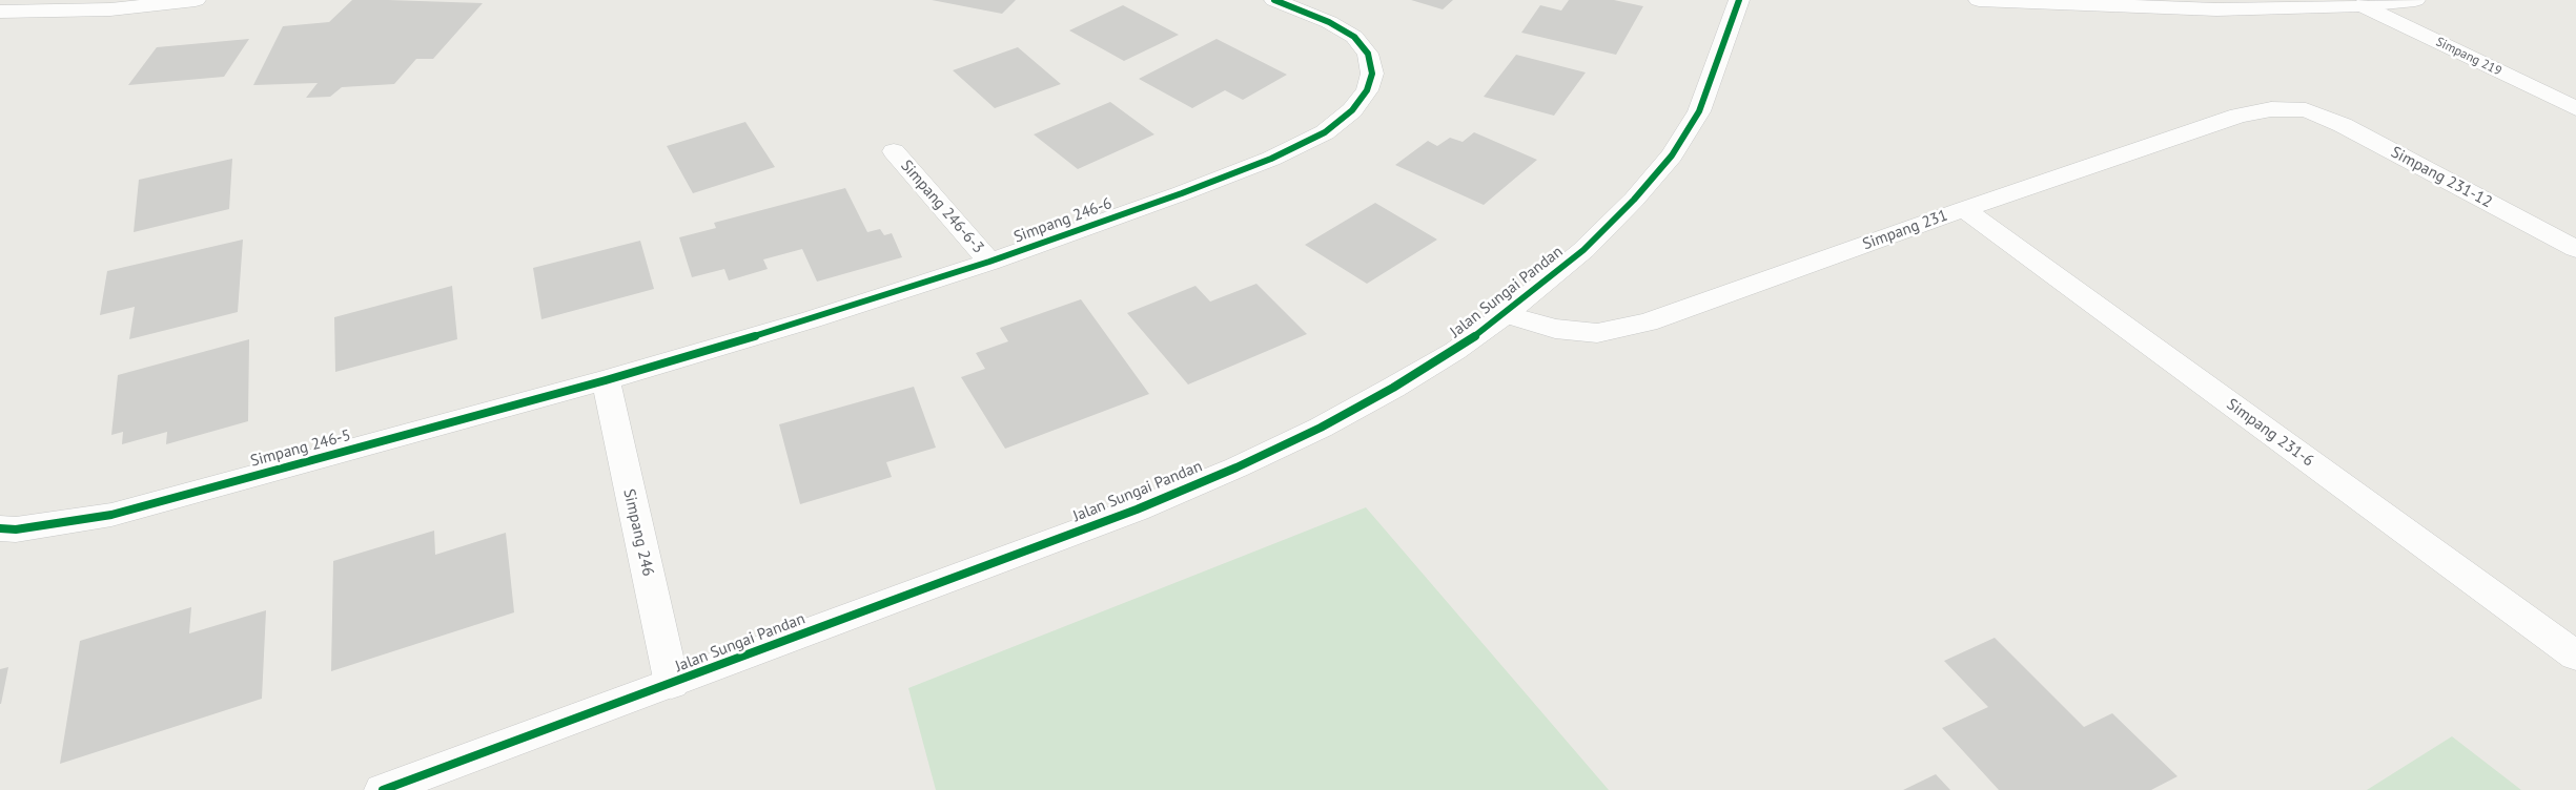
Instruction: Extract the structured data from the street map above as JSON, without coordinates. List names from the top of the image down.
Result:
{
  "streets": {
    "street": [
      "Simpang 219",
      "Simpang 231-12",
      "Simpang 246-6-3",
      "Simpang 246-6",
      "Simpang 231",
      "Jalan Sungai Pandan",
      "Simpang 231-6",
      "Simpang 246-5",
      "Simpang 246"
    ]
  },
  "crossings": [
    ["Simpang 231-12", "Simpang 231"],
    ["Simpang 246-6-3", "Simpang 246-6"],
    ["Simpang 246-6", "Simpang 246-5"],
    ["Simpang 246-6", "Simpang 246"],
    ["Simpang 231", "Jalan Sungai Pandan"],
    ["Simpang 231", "Simpang 231-6"],
    ["Jalan Sungai Pandan", "Simpang 246"],
    ["Simpang 246-5", "Simpang 246"]
  ]
}
